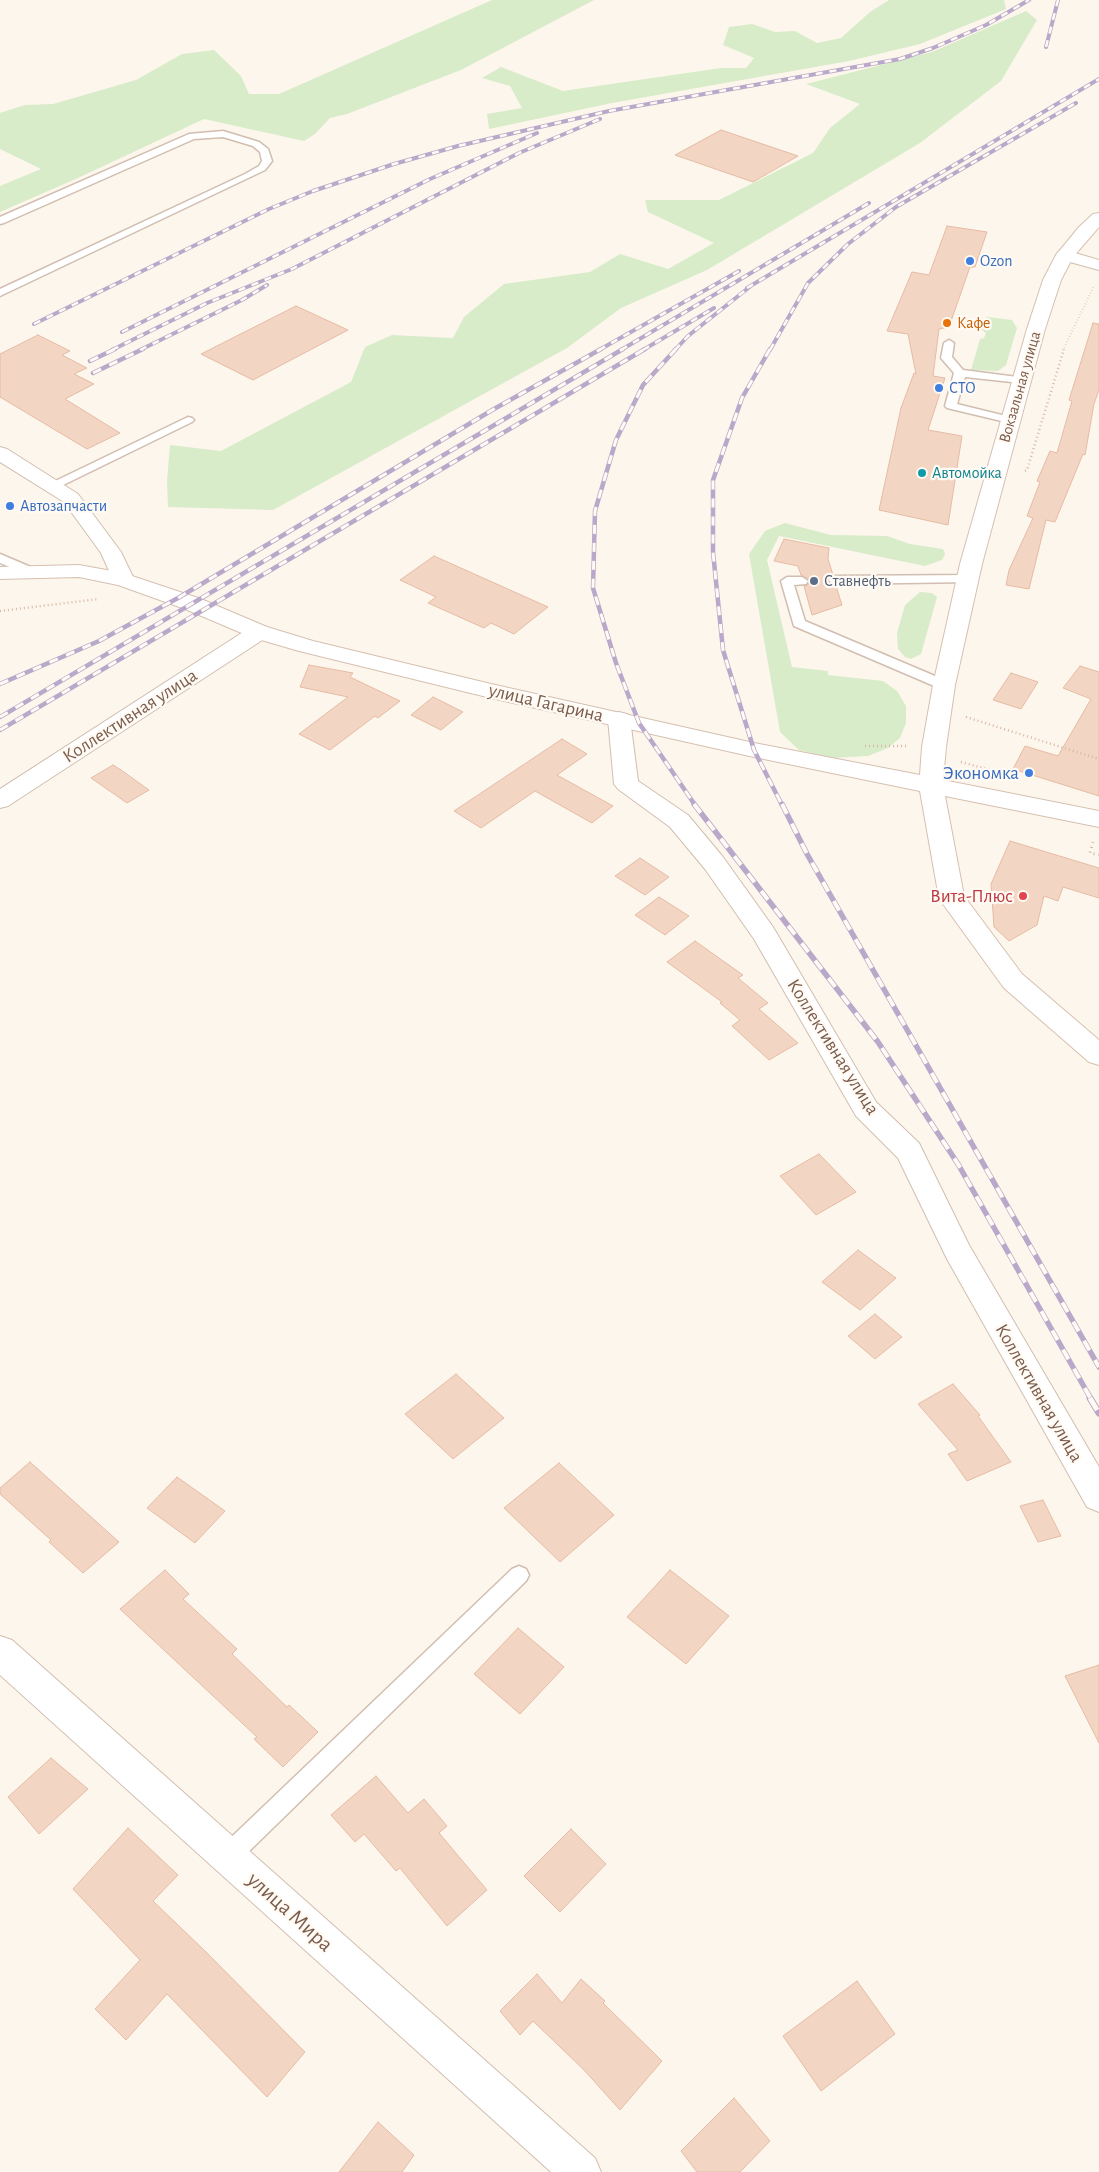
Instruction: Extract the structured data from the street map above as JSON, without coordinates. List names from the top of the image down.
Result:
{
  "streets": {
    "main road": [
      "Вокзальная улица",
      "улица Гагарина",
      "Коллективная улица",
      "улица Мира"
    ]
  },
  "crossings": [
    ["Вокзальная улица", "улица Гагарина"],
    ["улица Гагарина", "Коллективная улица"]
  ],
  "places": [
    "Ozon",
    "Кафе",
    "СТО",
    "Автомойка",
    "Автозапчасти",
    "Ставнефть",
    "Экономка",
    "Вита-Плюс"
  ]
}
